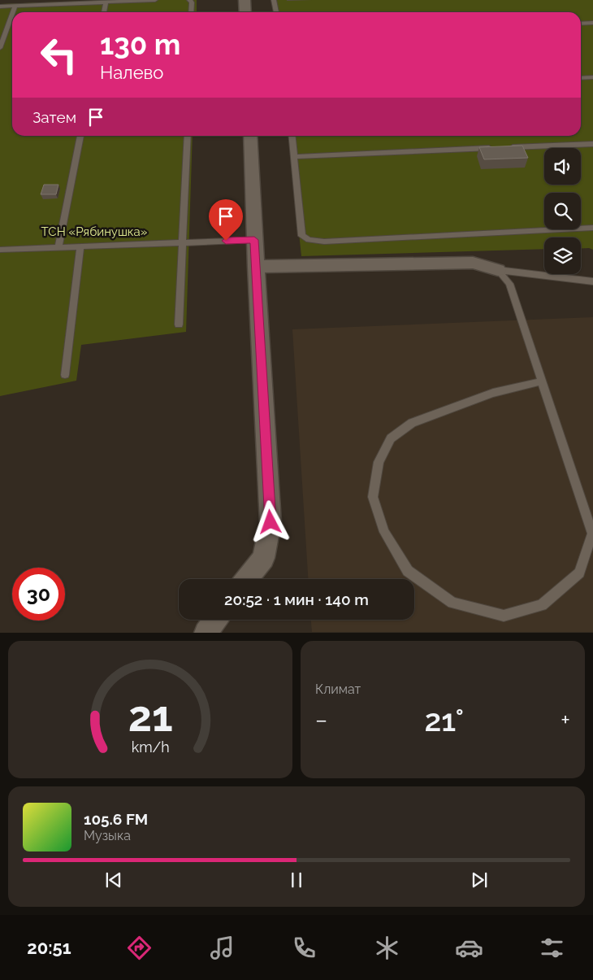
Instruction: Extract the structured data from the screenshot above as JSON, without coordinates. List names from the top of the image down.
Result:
{
  "parks": ["ТСН «Рябинушка»"],
  "page": {
    "turn": ["130 m", "Налево"],
    "then": "Затем",
    "limit": "30",
    "trip": "20:52 · 1 мин · 140 m",
    "tile": "Климат",
    "heat": ["−", "21°", "+"],
    "song": ["105.6 FM", "Музыка"],
    "tabs": "20:51",
    "gauge": ["21", "km/h"]
  }
}
